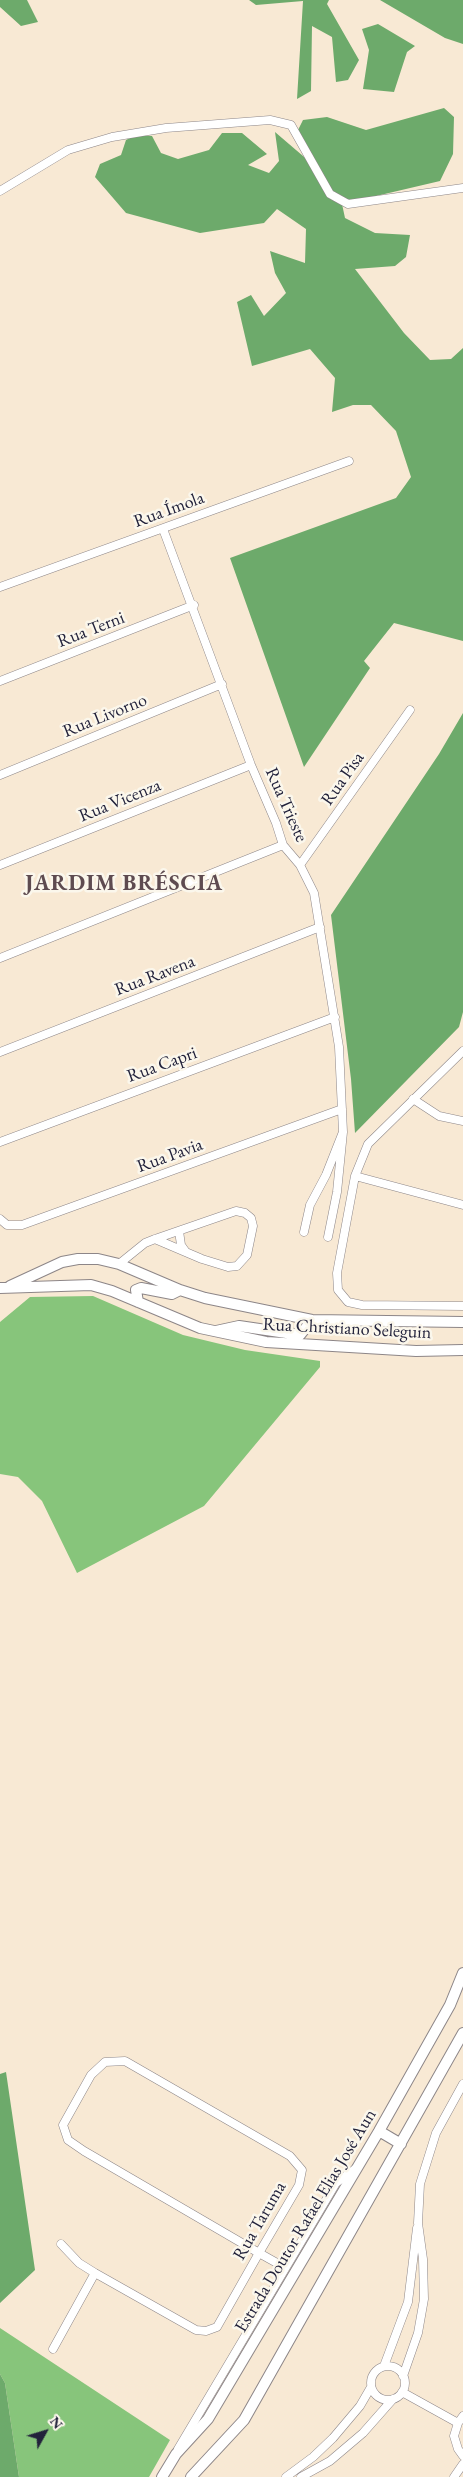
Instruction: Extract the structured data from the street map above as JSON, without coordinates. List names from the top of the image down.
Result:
{
  "streets": {
    "main road": ["Rua Christiano Seleguin", "Estrada Doutor Rafael Elias José Aun"],
    "street": [
      "Rua Ímola",
      "Rua Terni",
      "Rua Livorno",
      "Rua Pisa",
      "Rua Vicenza",
      "Rua Trieste",
      "Rua Ravena",
      "Rua Capri",
      "Rua Pavia",
      "Rua Taruma"
    ]
  },
  "crossings": [
    ["Rua Ímola", "Rua Trieste"],
    ["Rua Terni", "Rua Trieste"],
    ["Rua Livorno", "Rua Trieste"],
    ["Rua Pisa", "Rua Trieste"],
    ["Rua Vicenza", "Rua Trieste"],
    ["Rua Trieste", "Rua Ravena"],
    ["Rua Trieste", "Rua Capri"],
    ["Rua Trieste", "Rua Pavia"]
  ],
  "districts": ["JARDIM BRÉSCIA"],
  "north": "top right"
}
